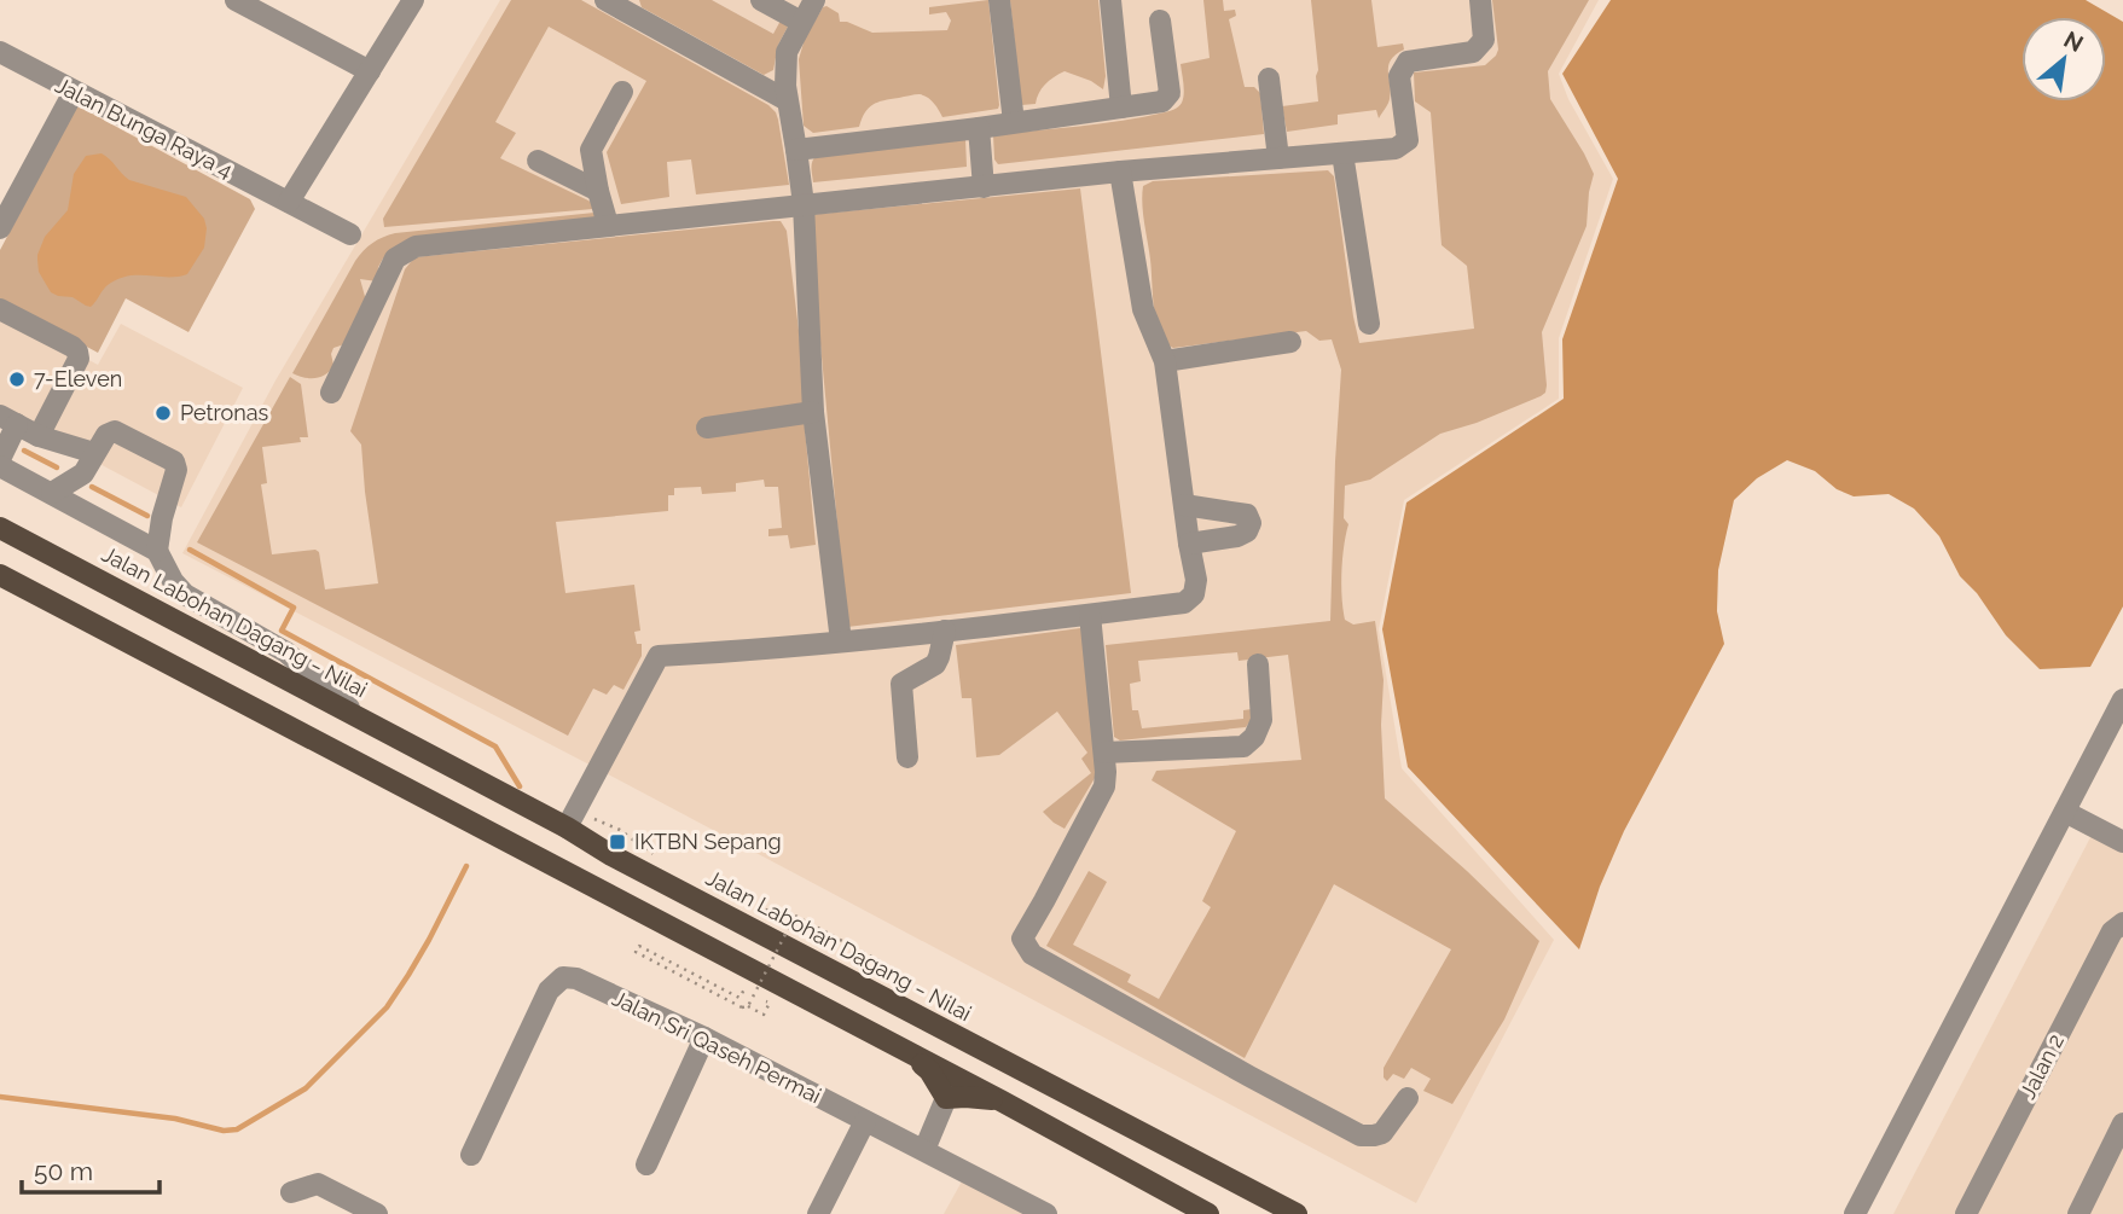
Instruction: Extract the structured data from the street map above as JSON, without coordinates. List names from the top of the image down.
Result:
{
  "streets": {
    "main road": ["Jalan Labohan Dagang ‒ Nilai"],
    "street": ["Jalan Bunga Raya 4", "Jalan Sri Qaseh Permai", "Jalan 2"]
  },
  "places": {
    "other": ["7-Eleven", "Petronas"],
    "transit": ["IKTBN Sepang"]
  },
  "scale_bar": "50 m",
  "north": "top right"
}
